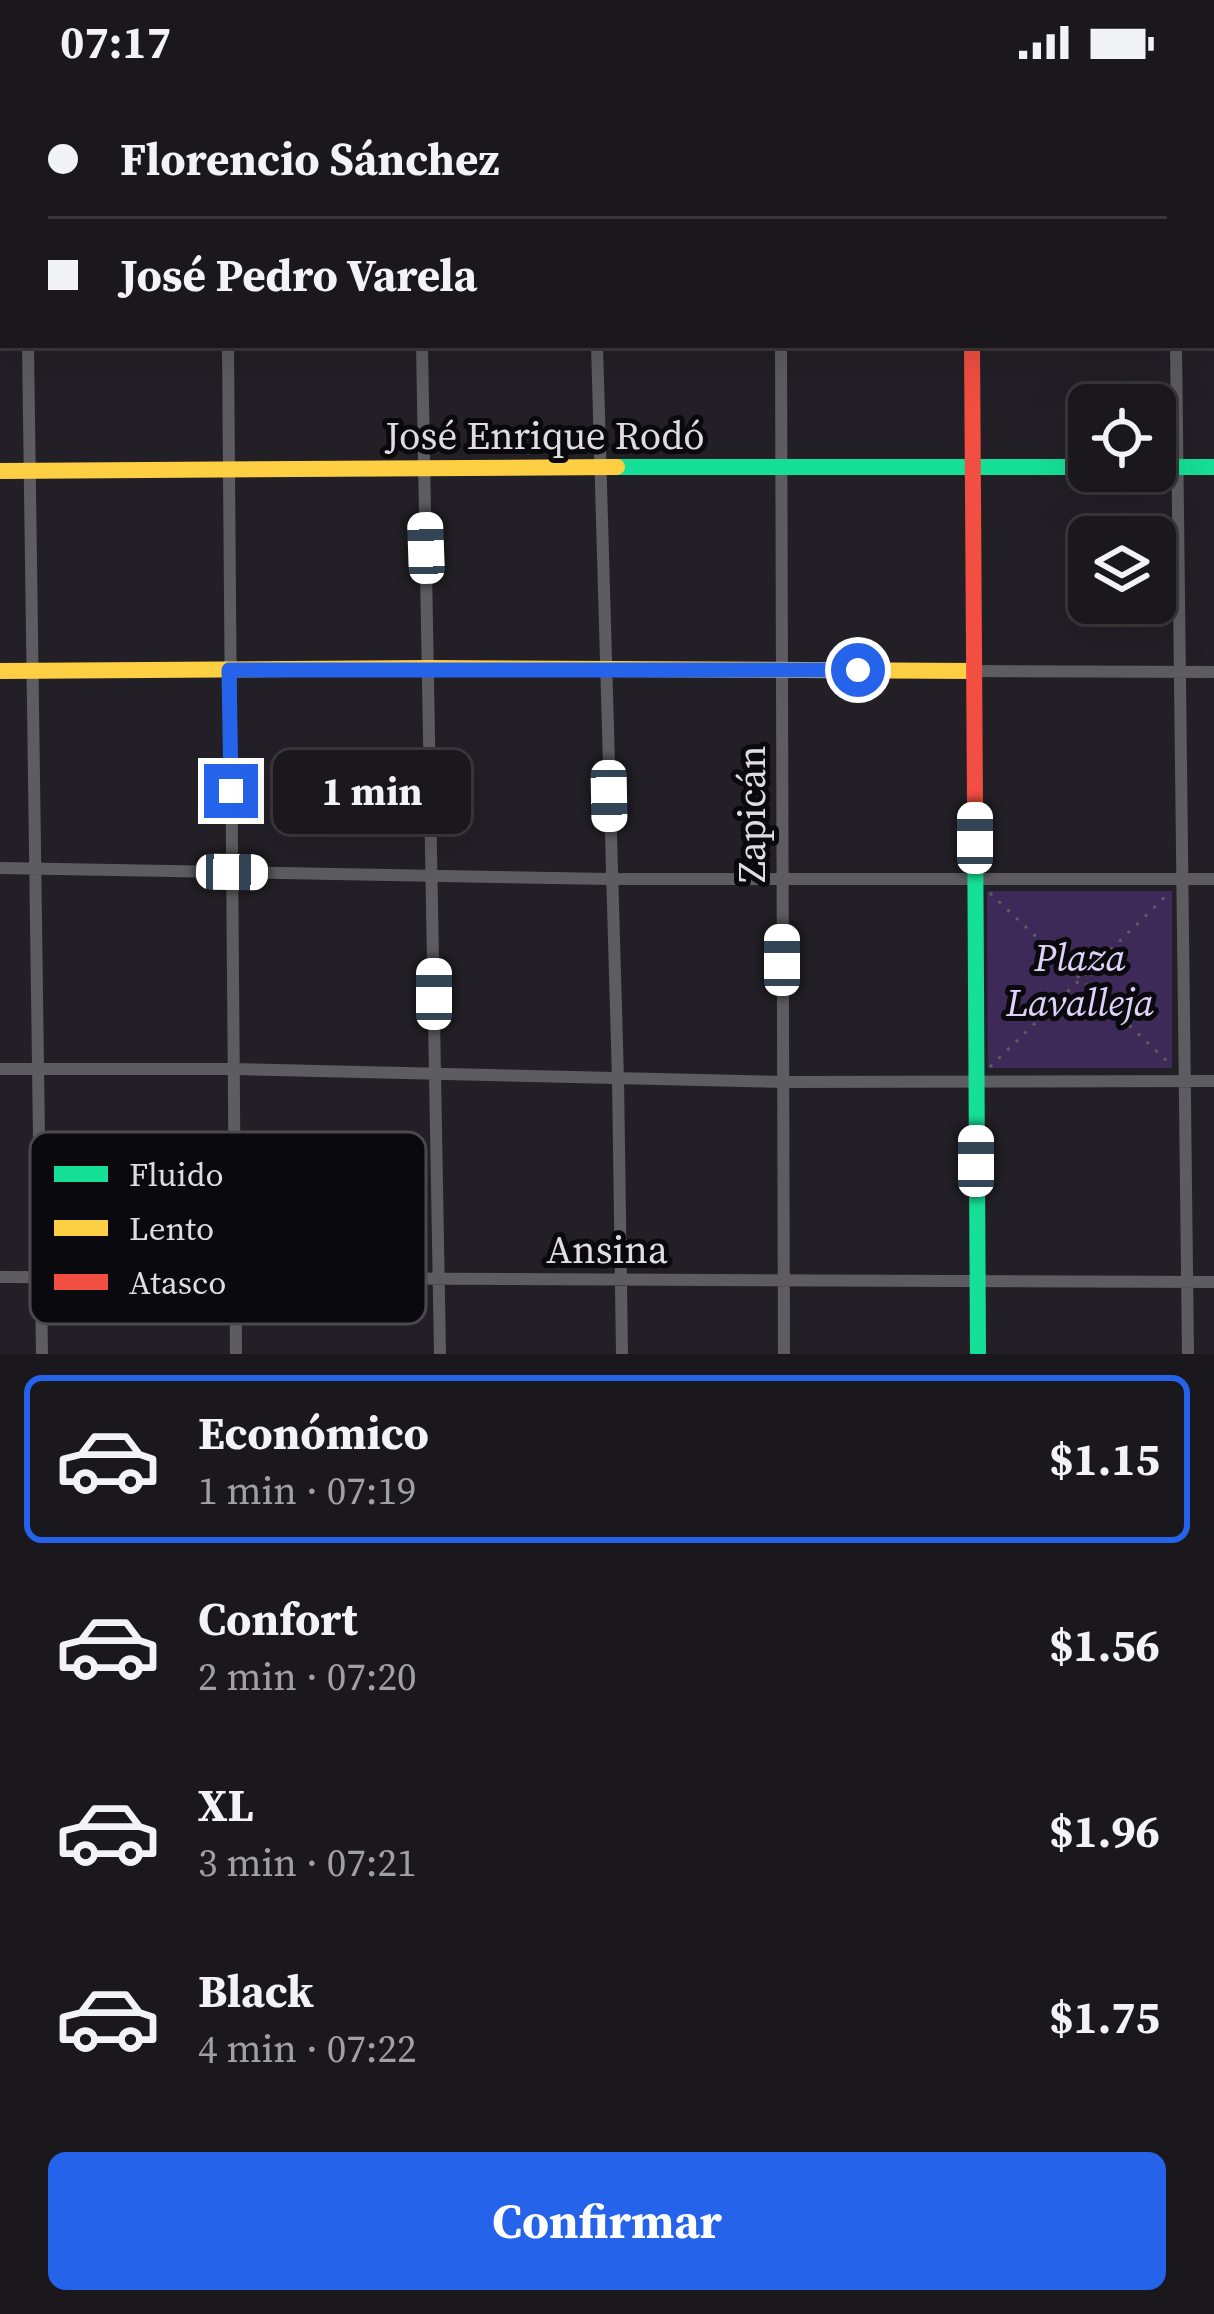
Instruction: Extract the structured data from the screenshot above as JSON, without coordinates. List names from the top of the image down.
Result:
{
  "streets": {
    "street": ["José Enrique Rodó", "Zapicán", "Ansina"]
  },
  "crossings": [
    ["José Enrique Rodó", "Zapicán"],
    ["Zapicán", "Ansina"]
  ],
  "parks": ["Plaza Lavalleja"],
  "legend": ["Fluido", "Lento", "Atasco"],
  "page": {
    "status": "07:17",
    "banner": ["Florencio Sánchez", "José Pedro Varela"],
    "bubble": "1 min",
    "list": [
      {
        "name": "Económico",
        "note": "1 min · 07:19",
        "value": "$1.15"
      },
      {
        "name": "Confort",
        "note": "2 min · 07:20",
        "value": "$1.56"
      },
      {
        "name": "XL",
        "note": "3 min · 07:21",
        "value": "$1.96"
      },
      {
        "name": "Black",
        "note": "4 min · 07:22",
        "value": "$1.75"
      }
    ],
    "buttons": "Confirmar"
  }
}
